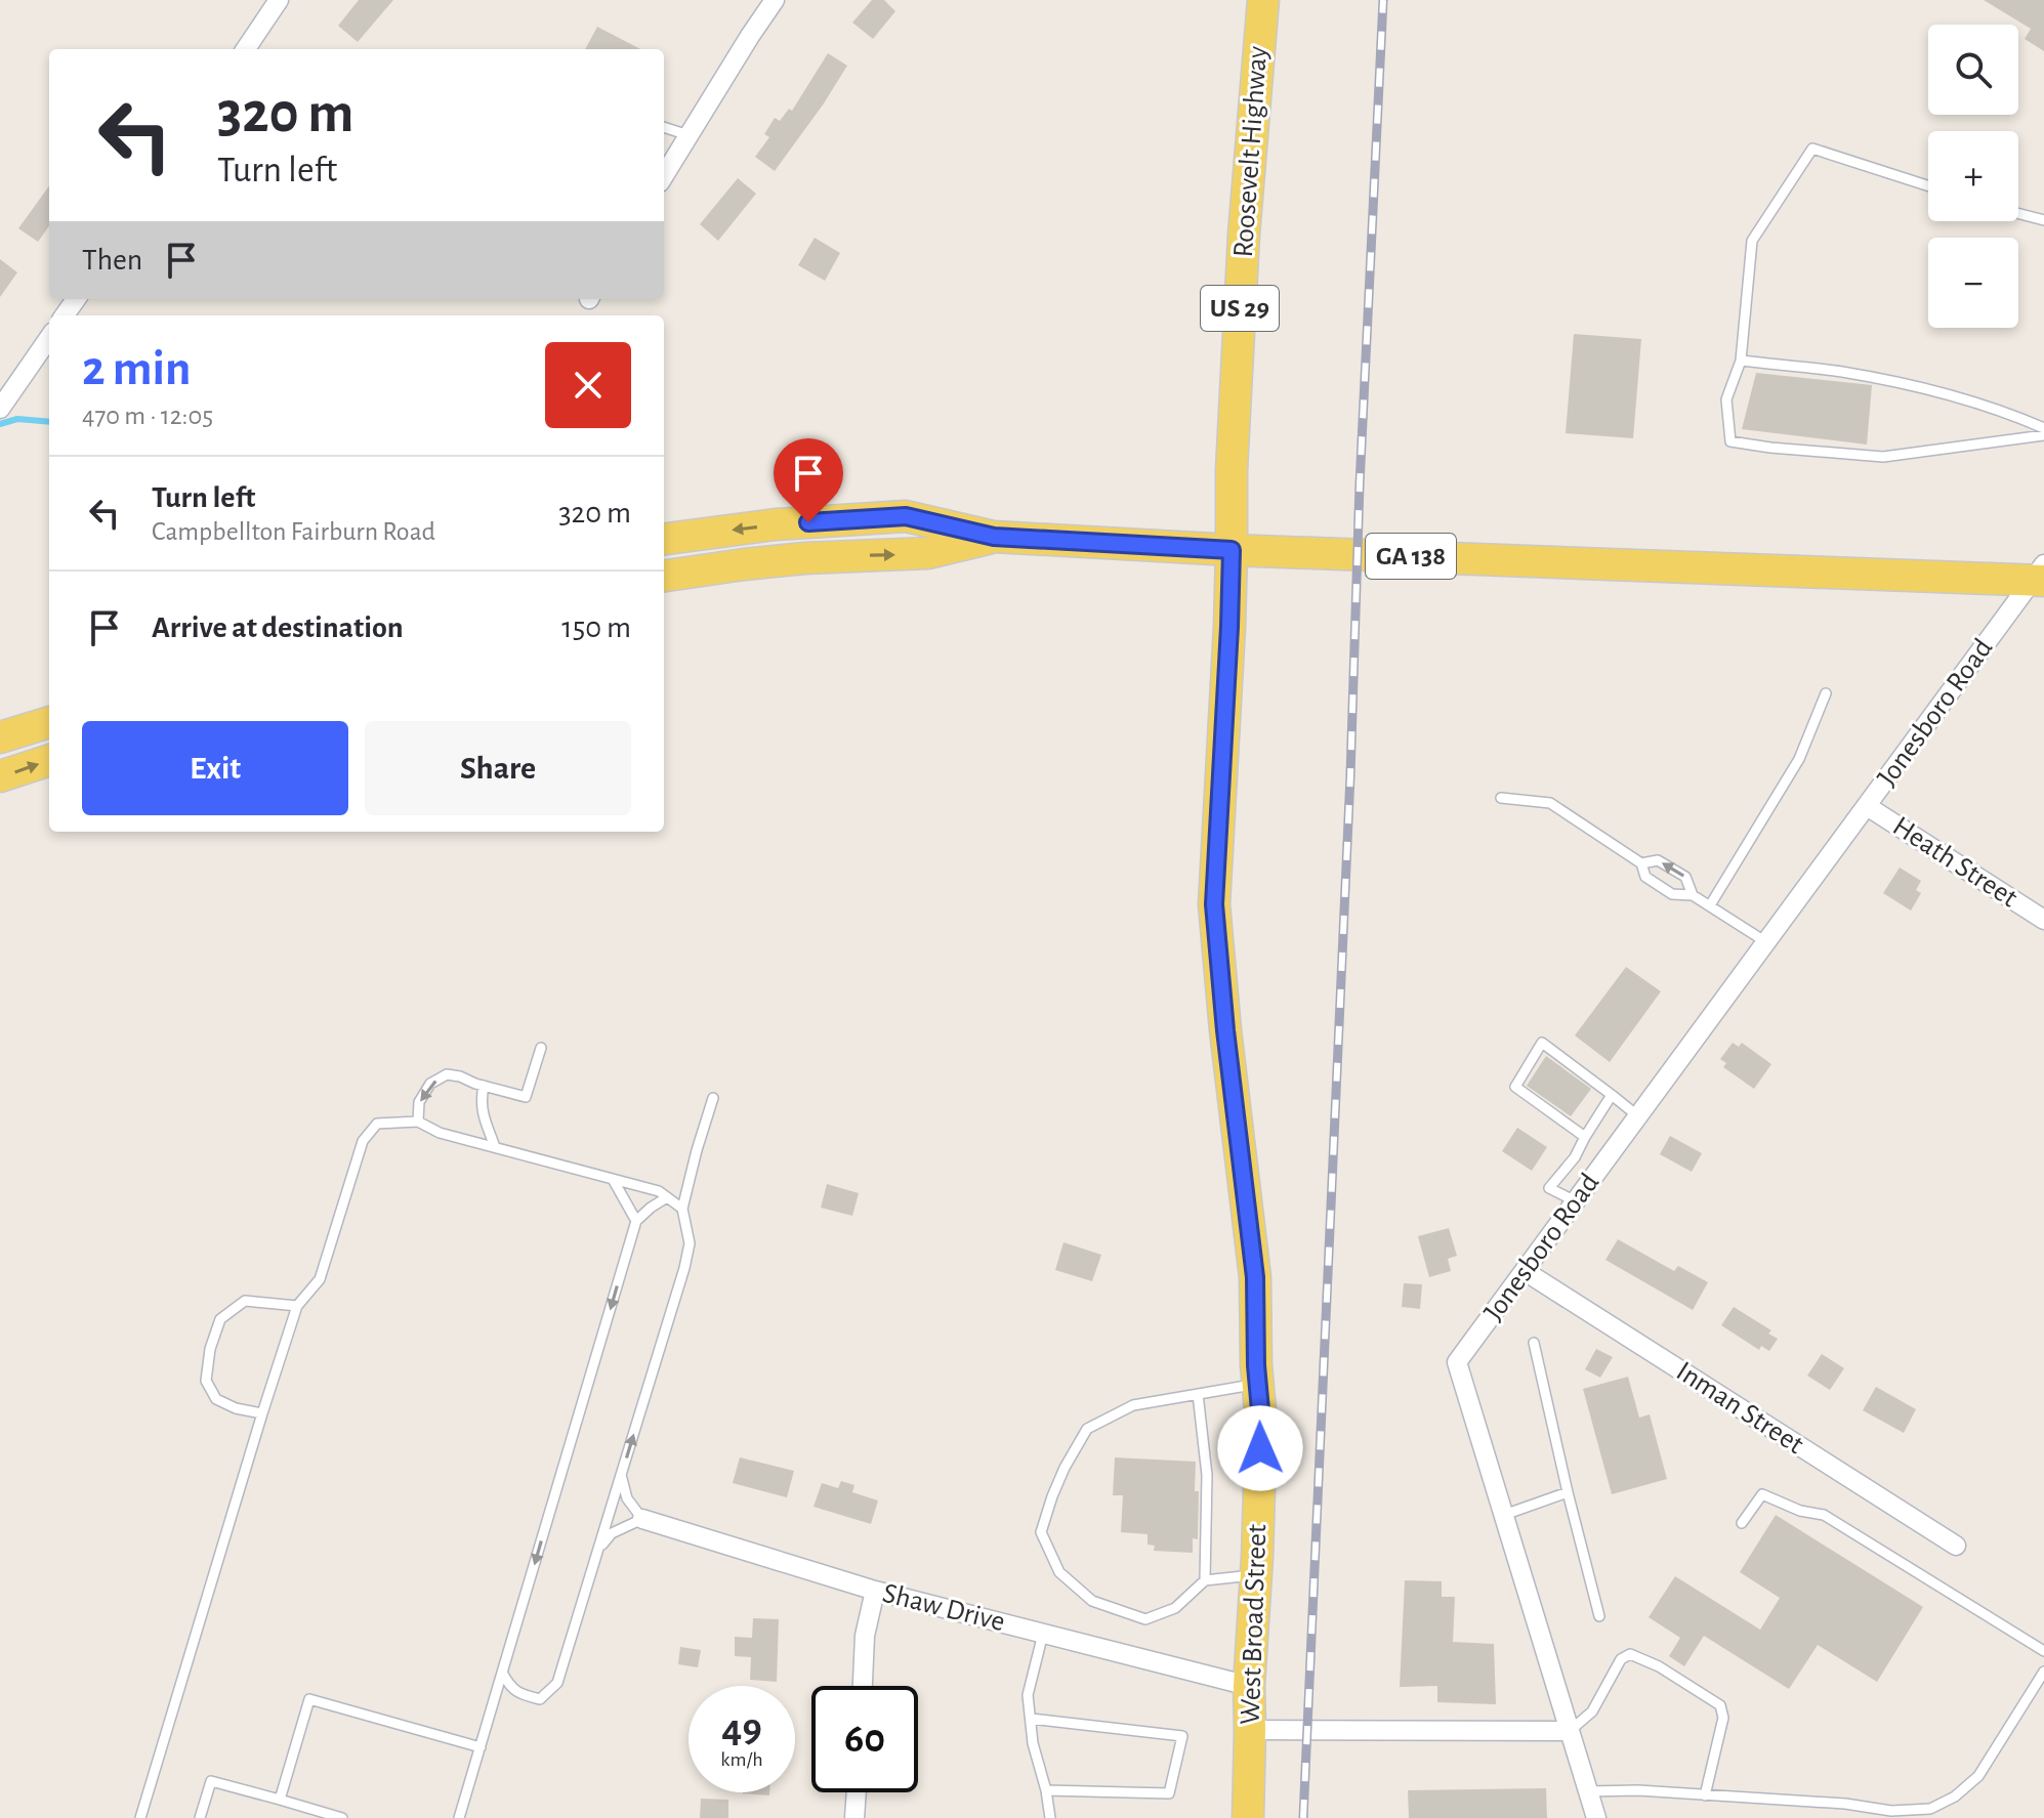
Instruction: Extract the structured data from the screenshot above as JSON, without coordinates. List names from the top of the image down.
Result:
{
  "streets": {
    "main road": [
      "Roosevelt Highway",
      "US 29",
      "GA 138",
      "West Broad Street"
    ],
    "street": [
      "Jonesboro Road",
      "Heath Street",
      "Inman Street",
      "Shaw Drive"
    ]
  },
  "crossings": [
    ["Roosevelt Highway", "GA 138"],
    ["Roosevelt Highway", "West Broad Street"],
    ["GA 138", "Jonesboro Road"],
    ["GA 138", "West Broad Street"],
    ["Jonesboro Road", "Heath Street"],
    ["Jonesboro Road", "Inman Street"],
    ["Shaw Drive", "West Broad Street"]
  ],
  "page": {
    "map_buttons": ["+", "−"],
    "turn": ["320 m", "Turn left"],
    "then": "Then",
    "heading": ["2 min", "470 m · 12:05"],
    "list": [
      {
        "name": "Turn left",
        "note": "Campbellton Fairburn Road",
        "value": "320 m"
      },
      {
        "name": "Arrive at destination",
        "value": "150 m"
      }
    ],
    "buttons": ["Exit", "Share"],
    "speed": "49 km/h",
    "limit": "60"
  }
}
